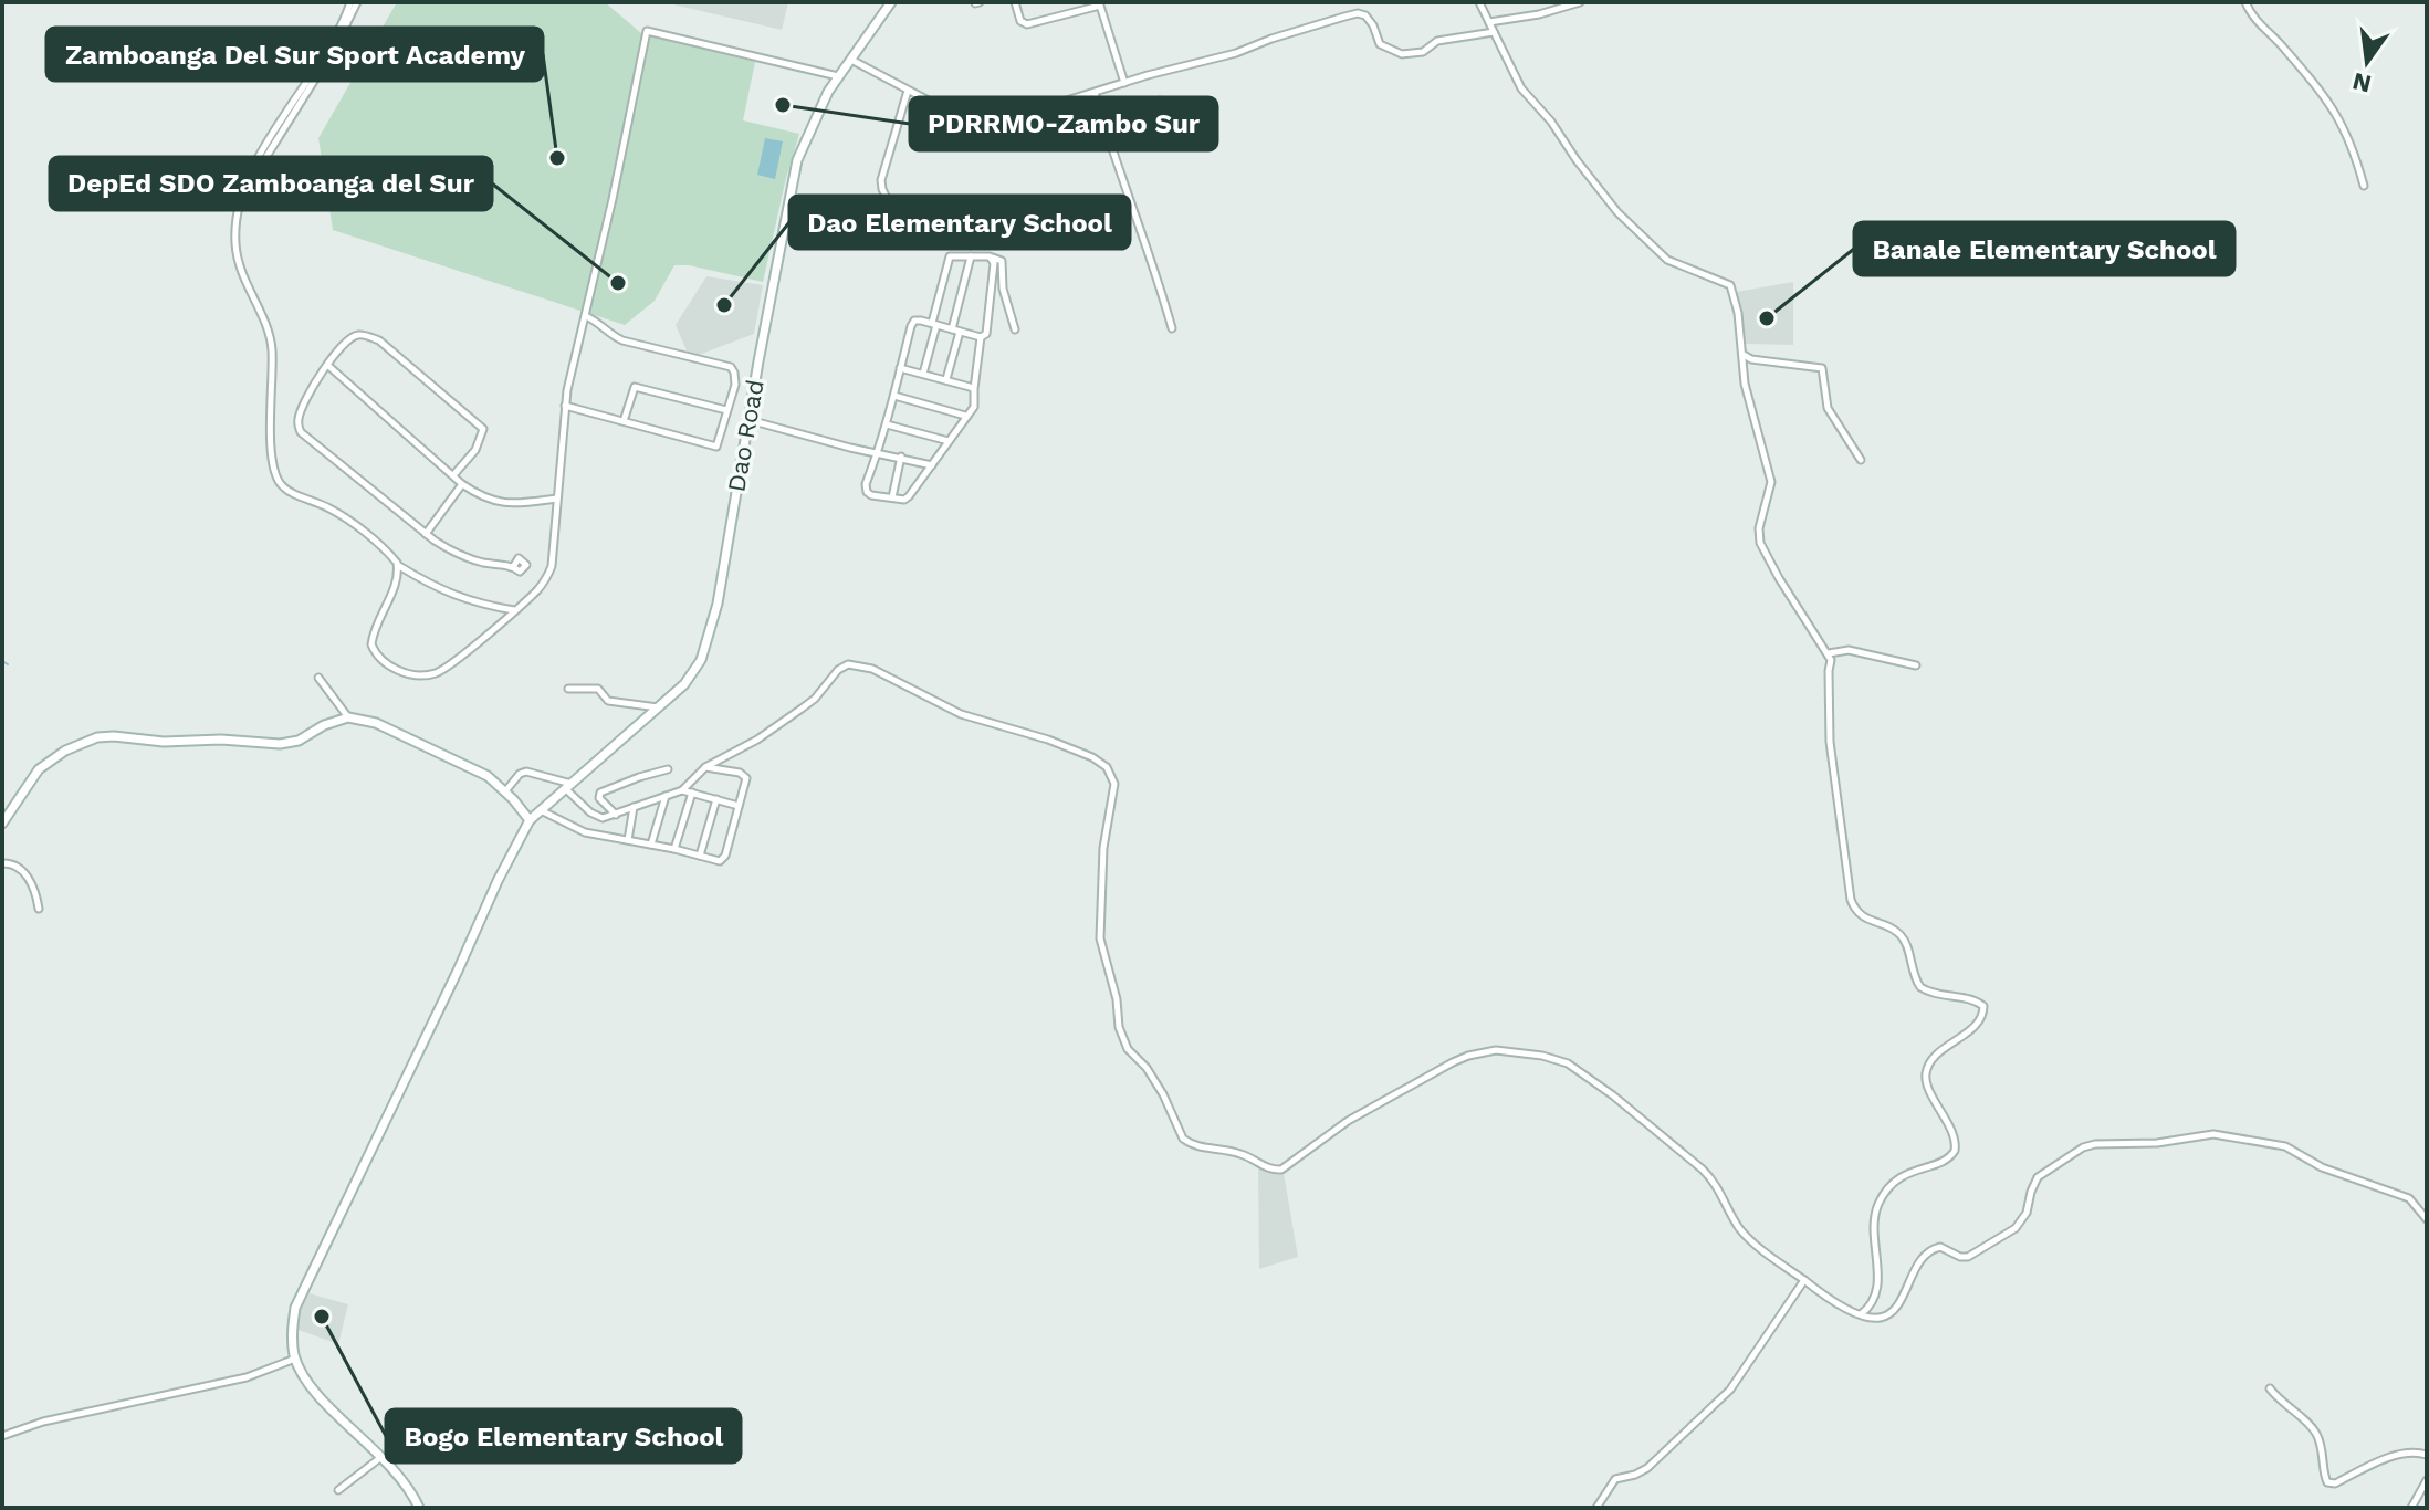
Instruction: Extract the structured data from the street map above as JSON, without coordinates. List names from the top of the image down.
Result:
{
  "streets": {
    "street": ["Dao Road"]
  },
  "places": [
    "PDRRMO-Zambo Sur",
    "Zamboanga Del Sur Sport Academy",
    "DepEd SDO Zamboanga del Sur",
    "Dao Elementary School",
    "Banale Elementary School",
    "Bogo Elementary School"
  ],
  "north": "bottom"
}
